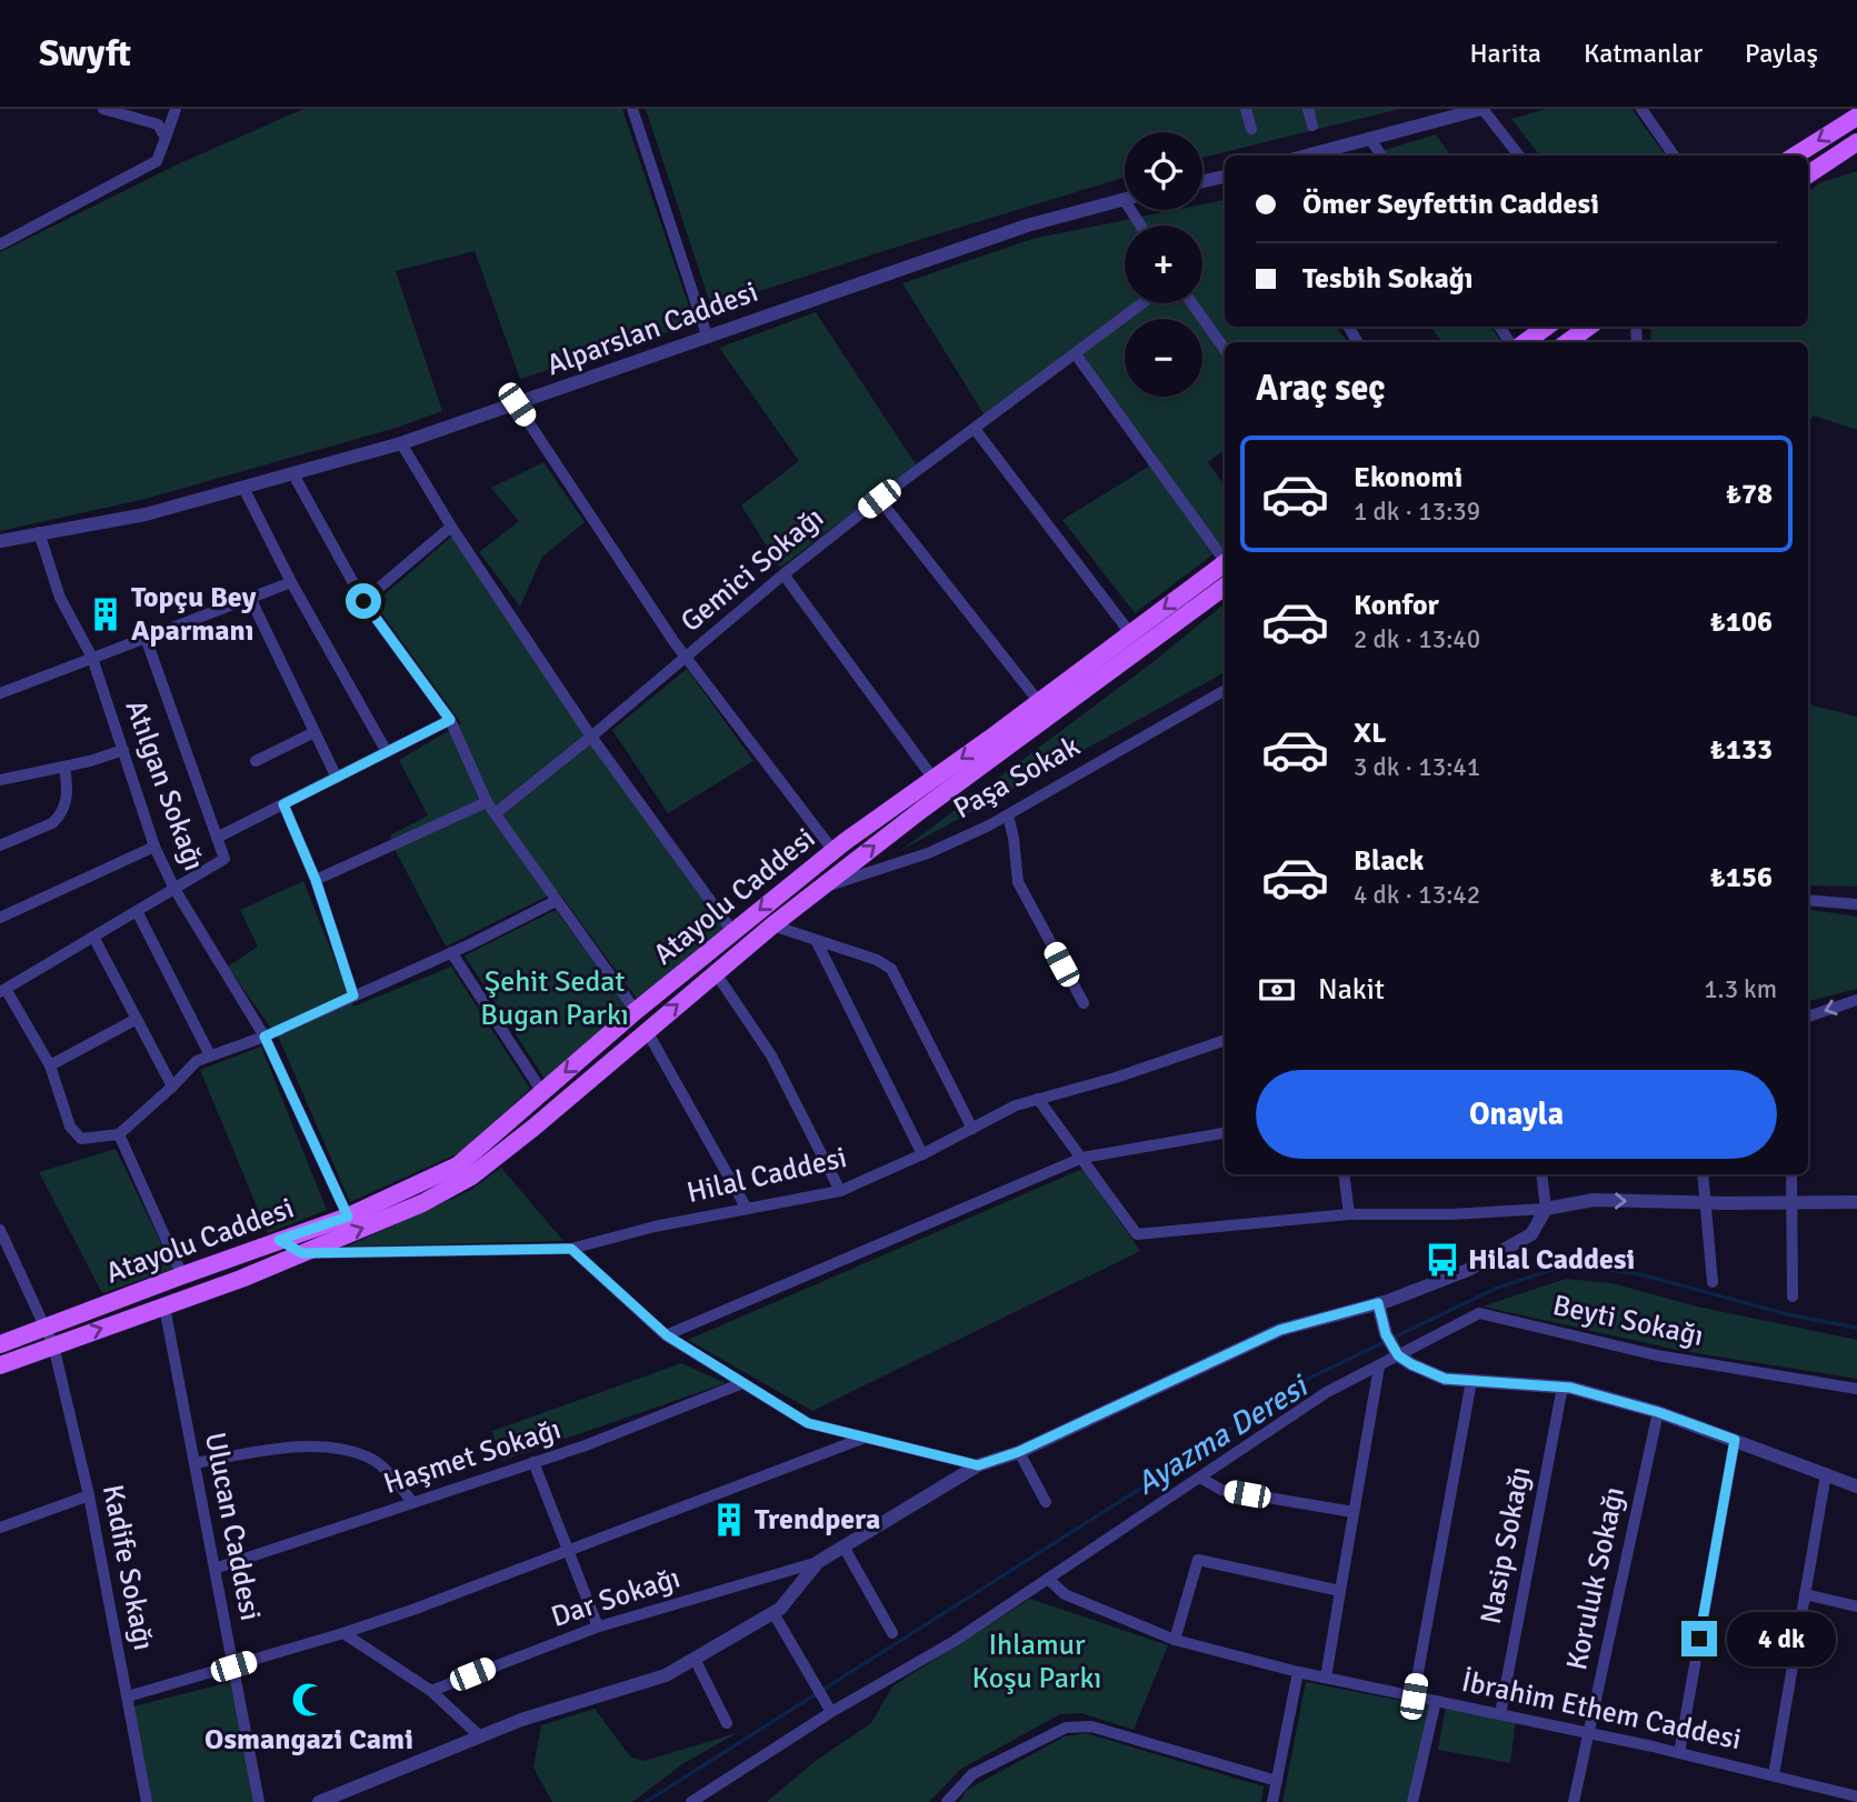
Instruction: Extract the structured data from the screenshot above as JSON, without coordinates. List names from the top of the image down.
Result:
{
  "streets": {
    "main road": ["Atayolu Caddesi"],
    "street": [
      "Alparslan Caddesi",
      "Gemici Sokağı",
      "Paşa Sokak",
      "Atılgan Sokağı",
      "Hilal Caddesi",
      "Beyti Sokağı",
      "Haşmet Sokağı",
      "Ulucan Caddesi",
      "Nasip Sokağı",
      "Kadife Sokağı",
      "Koruluk Sokağı",
      "Dar Sokağı",
      "İbrahim Ethem Caddesi"
    ]
  },
  "crossings": [
    ["Alparslan Caddesi", "Atılgan Sokağı"],
    ["Paşa Sokak", "Atayolu Caddesi"],
    ["Atılgan Sokağı", "Atayolu Caddesi"],
    ["Atayolu Caddesi", "Hilal Caddesi"],
    ["Atayolu Caddesi", "Ulucan Caddesi"],
    ["Atayolu Caddesi", "Kadife Sokağı"],
    ["Beyti Sokağı", "İbrahim Ethem Caddesi"],
    ["Haşmet Sokağı", "Ulucan Caddesi"],
    ["Nasip Sokağı", "İbrahim Ethem Caddesi"],
    ["Koruluk Sokağı", "İbrahim Ethem Caddesi"]
  ],
  "water": ["Ayazma Deresi"],
  "parks": ["Şehit Sedat Bugan Parkı", "Ihlamur Koşu Parkı"],
  "places": {
    "building": ["Topçu Bey Aparmanı", "Trendpera"],
    "bus stop": ["Hilal Caddesi"],
    "mosque": ["Osmangazi Cami"]
  },
  "page": {
    "header": "Swyft",
    "nav": ["Harita", "Katmanlar", "Paylaş"],
    "map_buttons": ["+", "−"],
    "banner": ["Ömer Seyfettin Caddesi", "Tesbih Sokağı"],
    "heading": "Araç seç",
    "list": [
      {
        "name": "Ekonomi",
        "note": "1 dk · 13:39",
        "value": "₺78"
      },
      {
        "name": "Konfor",
        "note": "2 dk · 13:40",
        "value": "₺106"
      },
      {
        "name": "XL",
        "note": "3 dk · 13:41",
        "value": "₺133"
      },
      {
        "name": "Black",
        "note": "4 dk · 13:42",
        "value": "₺156"
      }
    ],
    "pay": ["Nakit", "1.3 km"],
    "buttons": "Onayla",
    "bubble": "4 dk"
  }
}
